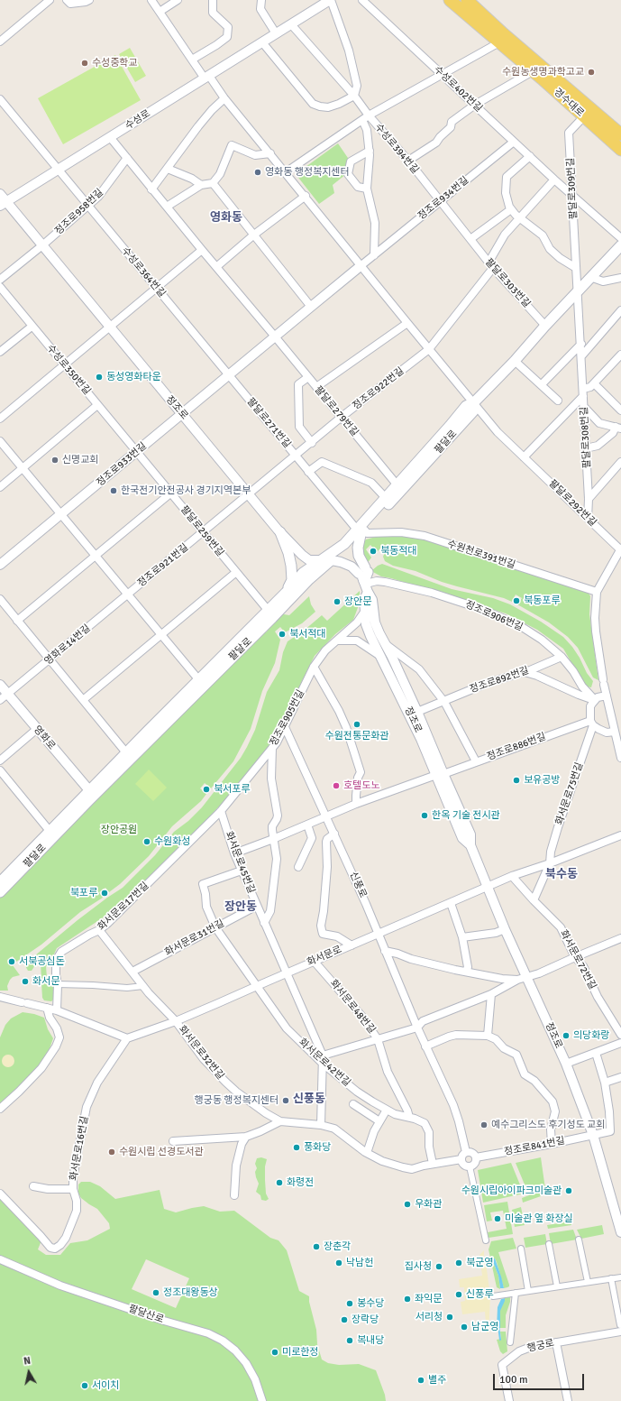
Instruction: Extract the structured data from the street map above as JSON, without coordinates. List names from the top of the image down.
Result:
{
  "streets": {
    "main road": ["경수대로", "팔달로"],
    "street": [
      "수성로402번길",
      "수성로",
      "수성로394번길",
      "팔달로309번길",
      "정조로934번길",
      "정조로958번길",
      "수성로364번길",
      "팔달로303번길",
      "수성로350번길",
      "정조로922번길",
      "정조로",
      "팔달로279번길",
      "팔달로271번길",
      "팔달로308번길",
      "정조로933번길",
      "팔달로292번길",
      "팔달로259번길",
      "수원천로391번길",
      "정조로921번길",
      "정조로906번길",
      "영화로14번길",
      "정조로892번길",
      "정조로905번길",
      "영화로",
      "정조로886번길",
      "화서문로75번길",
      "화서문로45번길",
      "신풍로",
      "화서문로17번길",
      "화서문로31번길",
      "화서문로",
      "화서문로72번길",
      "화서문로48번길",
      "화서문로32번길",
      "화서문로42번길",
      "정조로841번길",
      "화서문로16번길",
      "팔달산로",
      "행궁로"
    ]
  },
  "crossings": [
    ["수성로402번길", "팔달로309번길"],
    ["수성로402번길", "정조로934번길"],
    ["경수대로", "팔달로309번길"],
    ["수성로", "수성로394번길"],
    ["수성로", "수성로364번길"],
    ["수성로", "정조로"],
    ["수성로", "팔달로279번길"],
    ["수성로", "팔달로292번길"],
    ["수성로394번길", "정조로934번길"],
    ["수성로394번길", "팔달로303번길"],
    ["팔달로309번길", "팔달로308번길"],
    ["팔달로309번길", "팔달로"],
    ["정조로934번길", "수성로364번길"],
    ["정조로934번길", "팔달로303번길"],
    ["정조로934번길", "정조로"],
    ["정조로934번길", "팔달로279번길"],
    ["정조로934번길", "팔달로271번길"],
    ["정조로934번길", "정조로933번길"],
    ["정조로934번길", "팔달로292번길"],
    ["정조로958번길", "수성로364번길"],
    ["정조로958번길", "정조로"],
    ["정조로958번길", "팔달로279번길"],
    ["수성로364번길", "팔달로271번길"],
    ["팔달로303번길", "정조로922번길"],
    ["팔달로303번길", "팔달로"],
    ["수성로350번길", "정조로933번길"],
    ["수성로350번길", "팔달로259번길"],
    ["정조로922번길", "정조로"],
    ["정조로922번길", "팔달로279번길"],
    ["정조로922번길", "팔달로271번길"],
    ["정조로922번길", "팔달로292번길"],
    ["정조로922번길", "정조로921번길"],
    ["정조로", "팔달로"],
    ["정조로", "정조로933번길"],
    ["정조로", "정조로921번길"],
    ["정조로", "정조로906번길"],
    ["정조로", "정조로892번길"],
    ["정조로", "정조로905번길"],
    ["정조로", "정조로886번길"],
    ["정조로", "화서문로"],
    ["정조로", "정조로841번길"],
    ["팔달로279번길", "팔달로"],
    ["팔달로271번길", "팔달로"],
    ["팔달로271번길", "수원천로391번길"],
    ["팔달로308번길", "팔달로"],
    ["팔달로308번길", "팔달로292번길"],
    ["팔달로", "팔달로292번길"],
    ["팔달로", "팔달로259번길"],
    ["팔달로", "수원천로391번길"],
    ["팔달로", "영화로"],
    ["정조로933번길", "팔달로259번길"],
    ["팔달로259번길", "정조로921번길"],
    ["정조로921번길", "영화로14번길"],
    ["정조로906번길", "정조로892번길"],
    ["정조로906번길", "화서문로75번길"],
    ["영화로14번길", "영화로"],
    ["정조로905번길", "화서문로45번길"],
    ["정조로905번길", "신풍로"],
    ["정조로905번길", "화서문로17번길"],
    ["정조로886번길", "화서문로75번길"],
    ["정조로886번길", "화서문로45번길"],
    ["정조로886번길", "신풍로"],
    ["화서문로75번길", "화서문로"],
    ["화서문로75번길", "화서문로72번길"],
    ["화서문로45번길", "화서문로17번길"],
    ["화서문로45번길", "화서문로31번길"],
    ["화서문로45번길", "화서문로"],
    ["화서문로45번길", "화서문로42번길"],
    ["신풍로", "화서문로"],
    ["신풍로", "정조로841번길"],
    ["화서문로31번길", "화서문로42번길"],
    ["화서문로", "화서문로72번길"],
    ["화서문로", "화서문로48번길"],
    ["화서문로", "화서문로32번길"],
    ["화서문로", "화서문로42번길"],
    ["화서문로", "화서문로16번길"],
    ["화서문로48번길", "화서문로42번길"]
  ],
  "districts": [
    "영화동",
    "북수동",
    "장안동",
    "신풍동"
  ],
  "parks": ["장안공원"],
  "places": [
    "수성중학교",
    "수원농생명과학고교",
    "영화동 행정복지센터",
    "동성영화타운",
    "신명교회",
    "한국전기안전공사 경기지역본부",
    "북동적대",
    "북동포루",
    "장안문",
    "북서적대",
    "수원전통문화관",
    "보유공방",
    "호텔도노",
    "북서포루",
    "한옥 기술 전시관",
    "수원화성",
    "북포루",
    "서북공심돈",
    "화서문",
    "의당화랑",
    "행궁동 행정복지센터",
    "예수그리스도 후기성도 교회",
    "풍화당",
    "수원시립 선경도서관",
    "화령전",
    "수원시립아이파크미술관",
    "우화관",
    "미술관 옆 화장실",
    "장춘각",
    "낙남헌",
    "북군영",
    "집사청",
    "정조대왕동상",
    "신풍루",
    "좌익문",
    "봉수당",
    "서리청",
    "장락당",
    "남군영",
    "복내당",
    "미로한정",
    "별주",
    "서이치"
  ],
  "scale_bar": "100 m",
  "north": "top"
}
